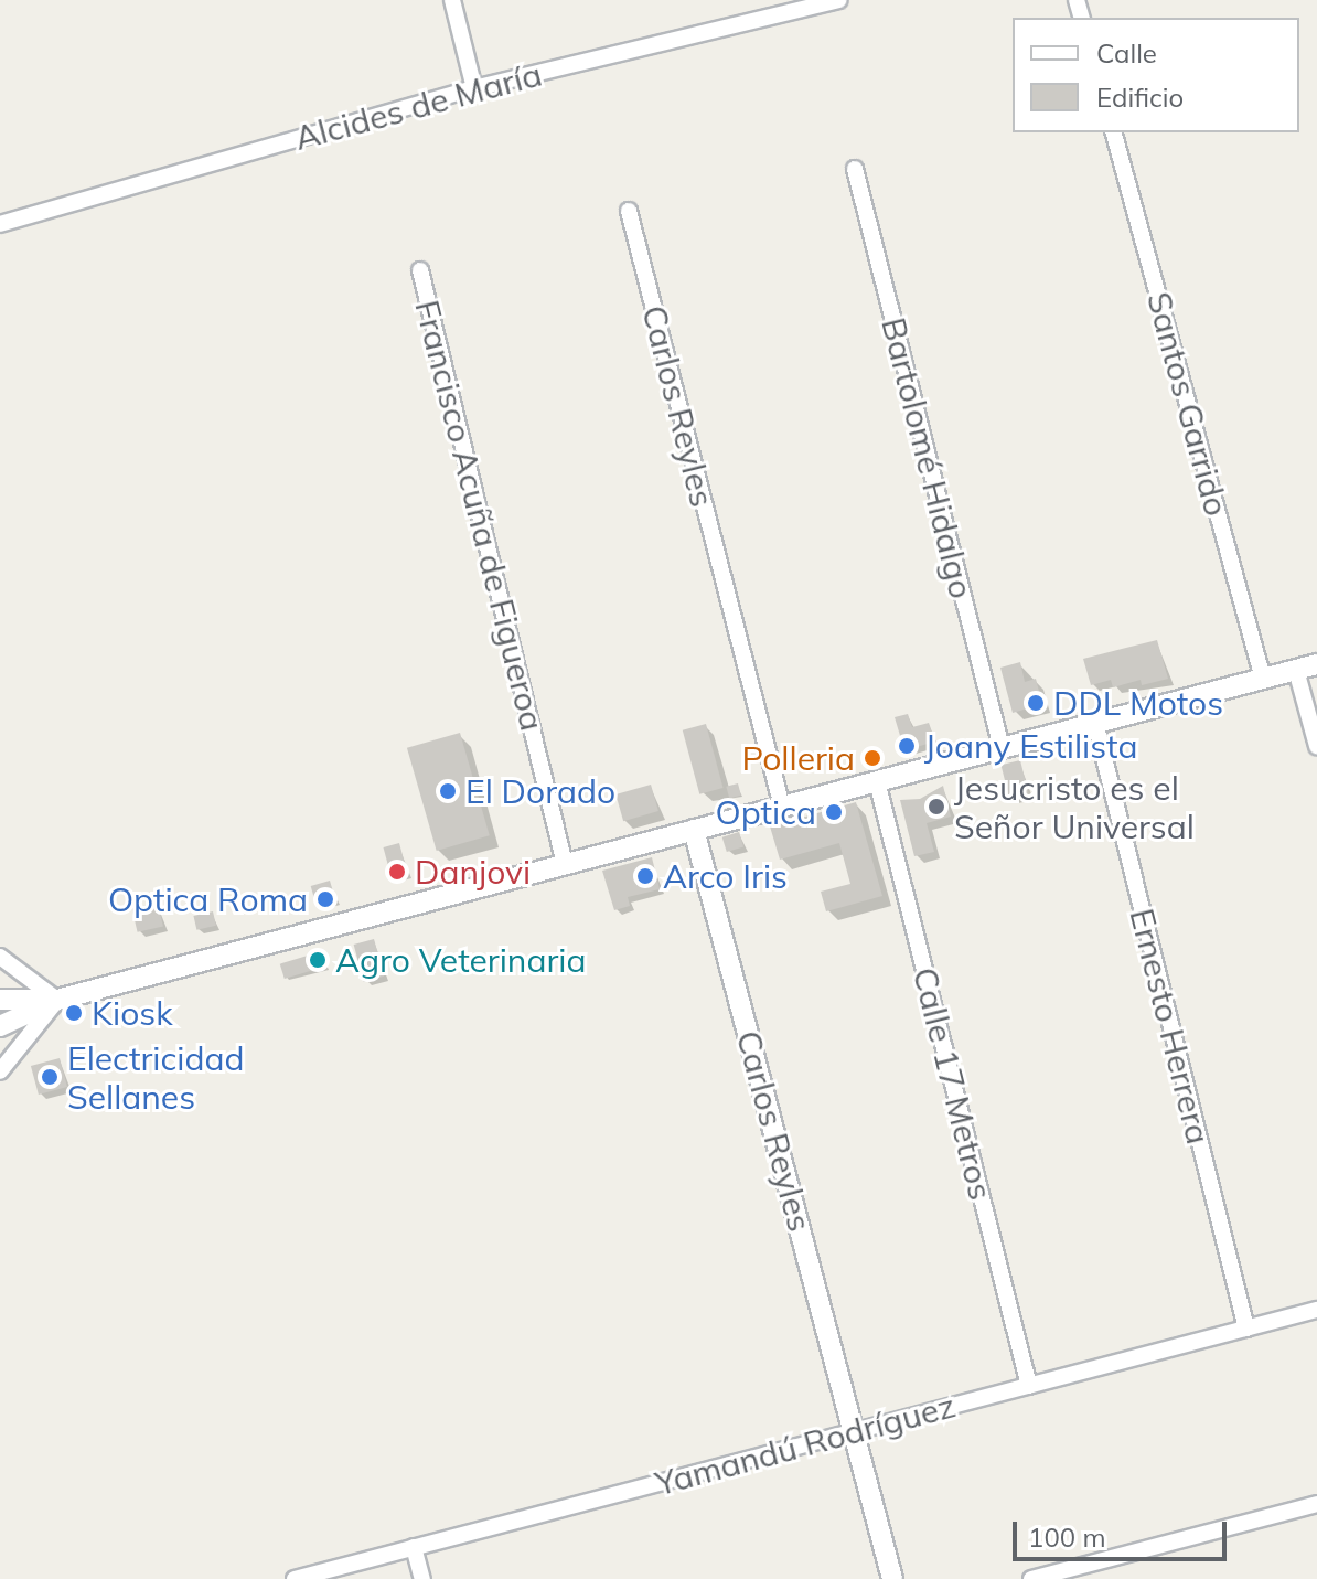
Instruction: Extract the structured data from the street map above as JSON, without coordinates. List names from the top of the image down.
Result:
{
  "streets": {
    "street": [
      "Alcides de María",
      "Santos Garrido",
      "Carlos Reyles",
      "Bartolomé Hidalgo",
      "Francisco Acuña de Figueroa",
      "Ernesto Herrera",
      "Calle 17 Metros",
      "Yamandú Rodríguez"
    ]
  },
  "crossings": [
    ["Carlos Reyles", "Yamandú Rodríguez"],
    ["Ernesto Herrera", "Yamandú Rodríguez"],
    ["Calle 17 Metros", "Yamandú Rodríguez"]
  ],
  "places": [
    "DDL Motos",
    "Joany Estilista",
    "Polleria",
    "El Dorado",
    "Jesucristo es el Señor Universal",
    "Optica",
    "Danjovi",
    "Arco Iris",
    "Optica Roma",
    "Agro Veterinaria",
    "Kiosk",
    "Electricidad Sellanes"
  ],
  "legend": ["Calle", "Edificio"],
  "scale_bar": "100 m"
}
